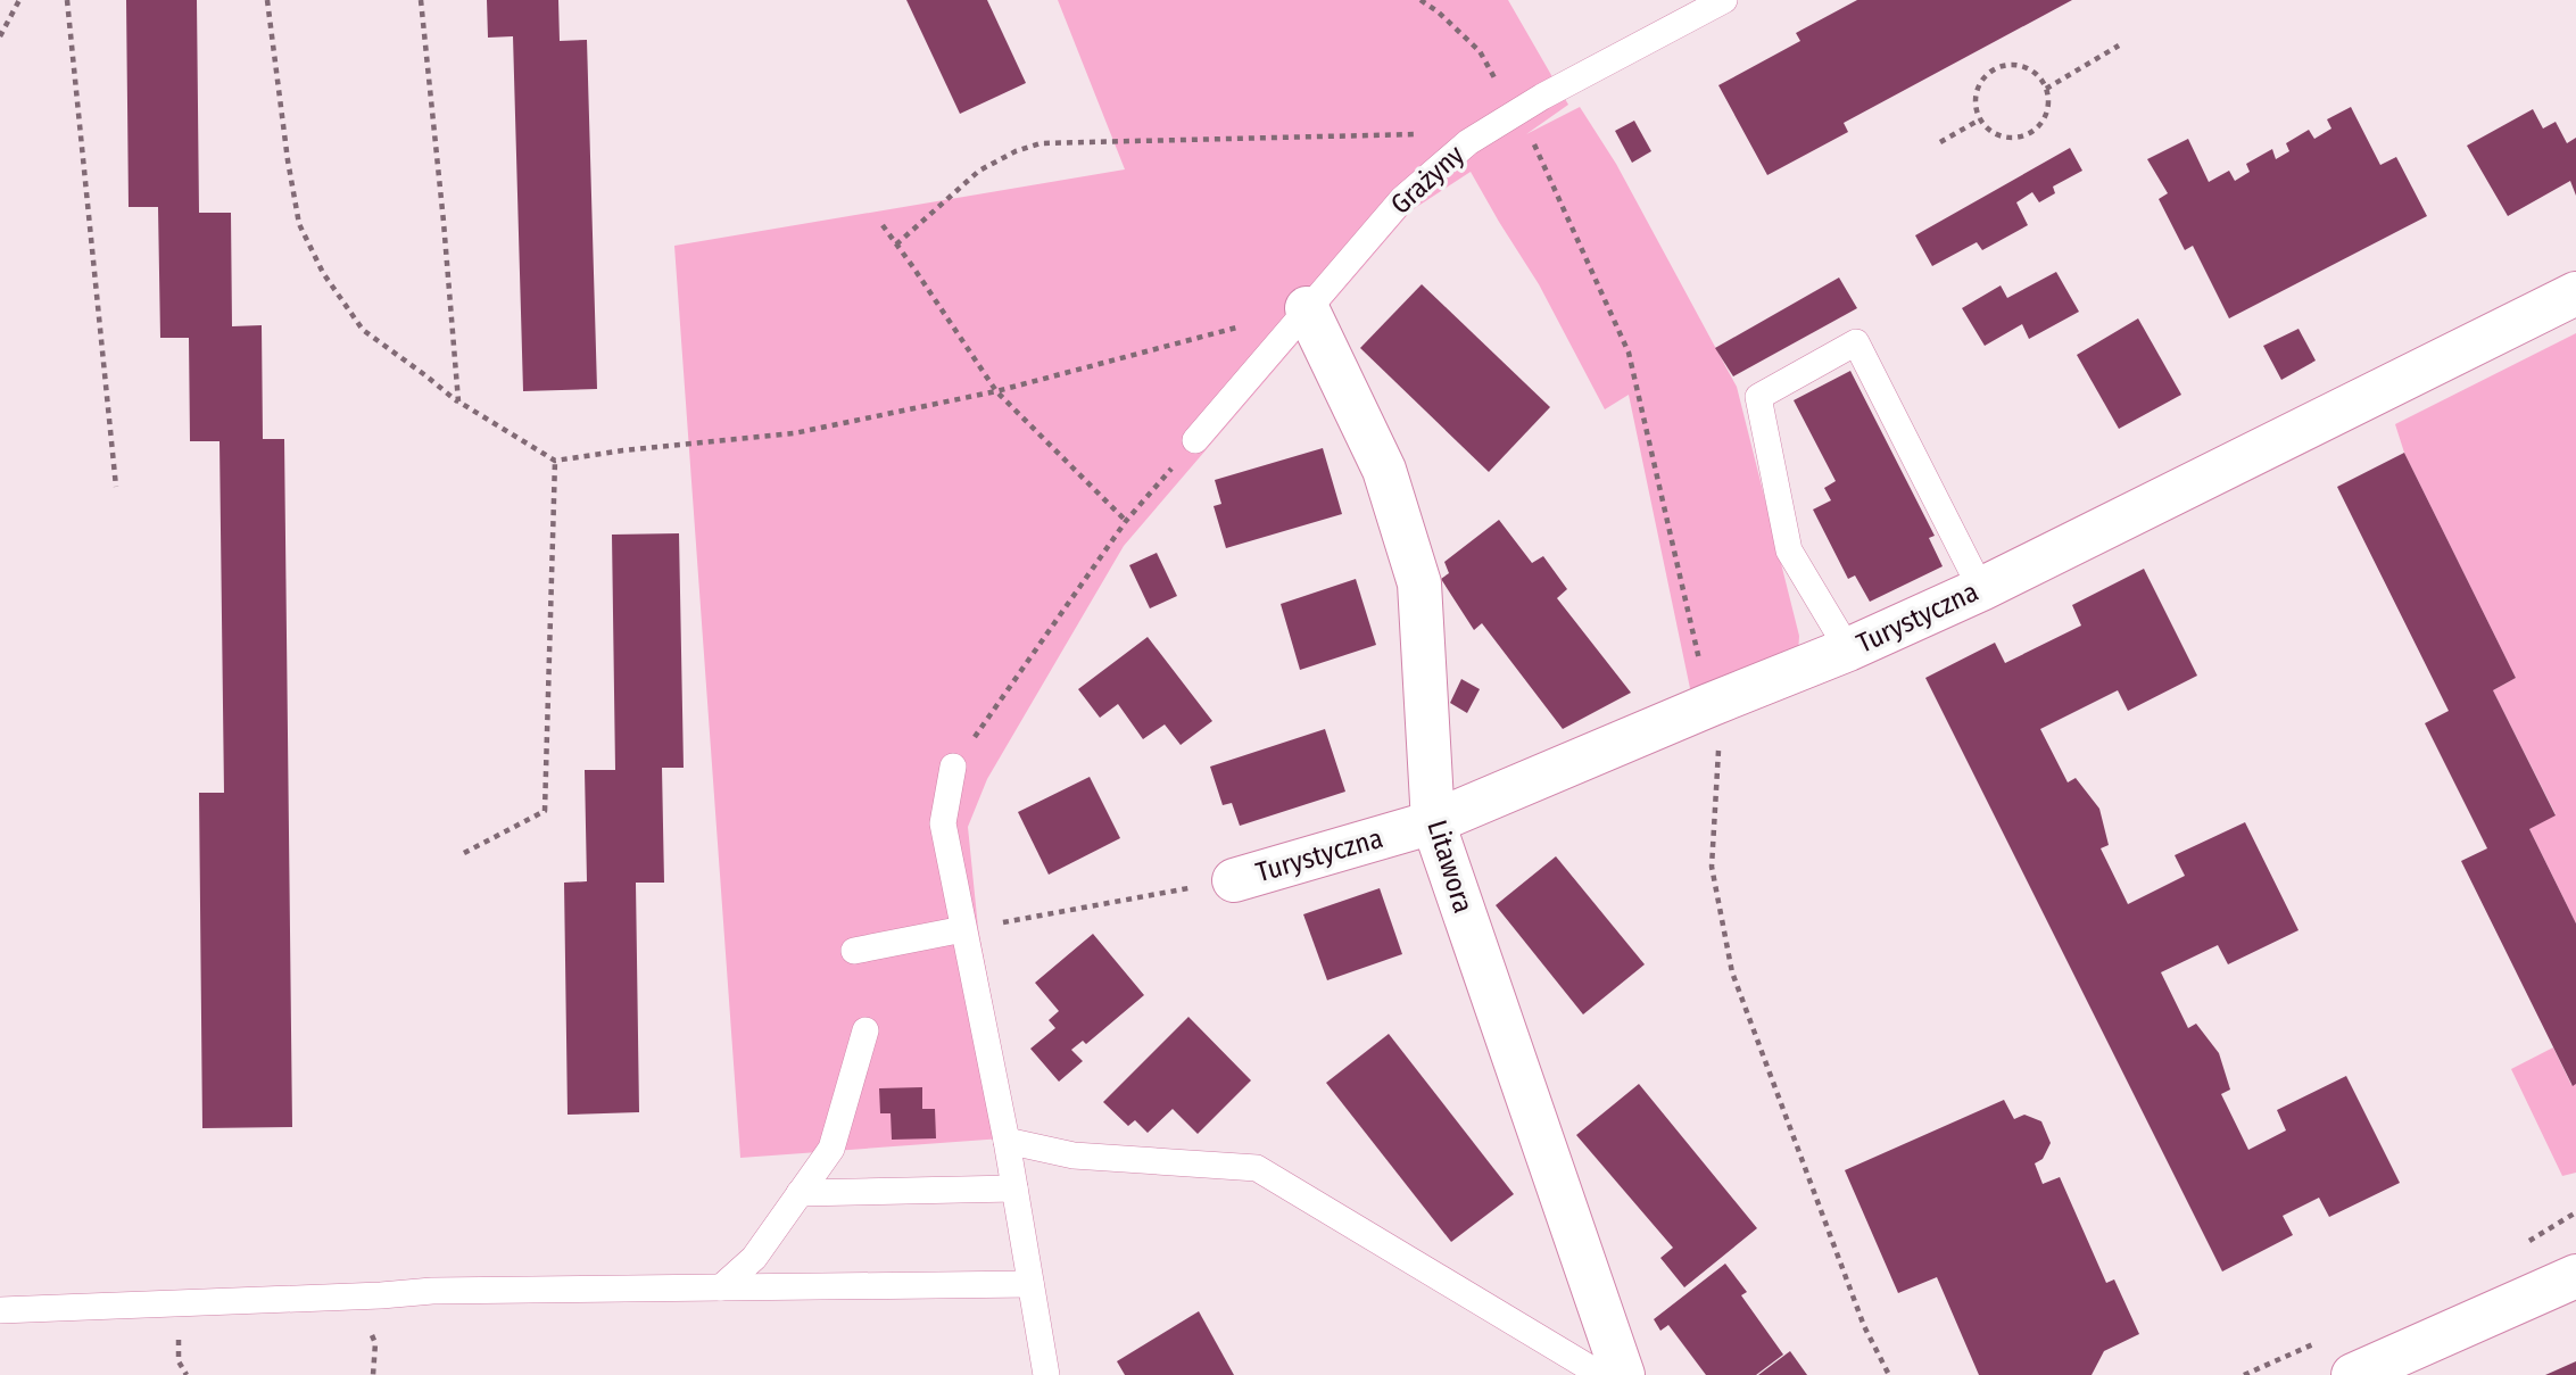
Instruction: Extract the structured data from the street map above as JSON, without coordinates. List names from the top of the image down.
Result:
{
  "streets": {
    "street": ["Turystyczna", "Litawora"],
    "lane": ["Grażyny"]
  },
  "crossings": [
    ["Grażyny", "Litawora"],
    ["Turystyczna", "Litawora"]
  ]
}
